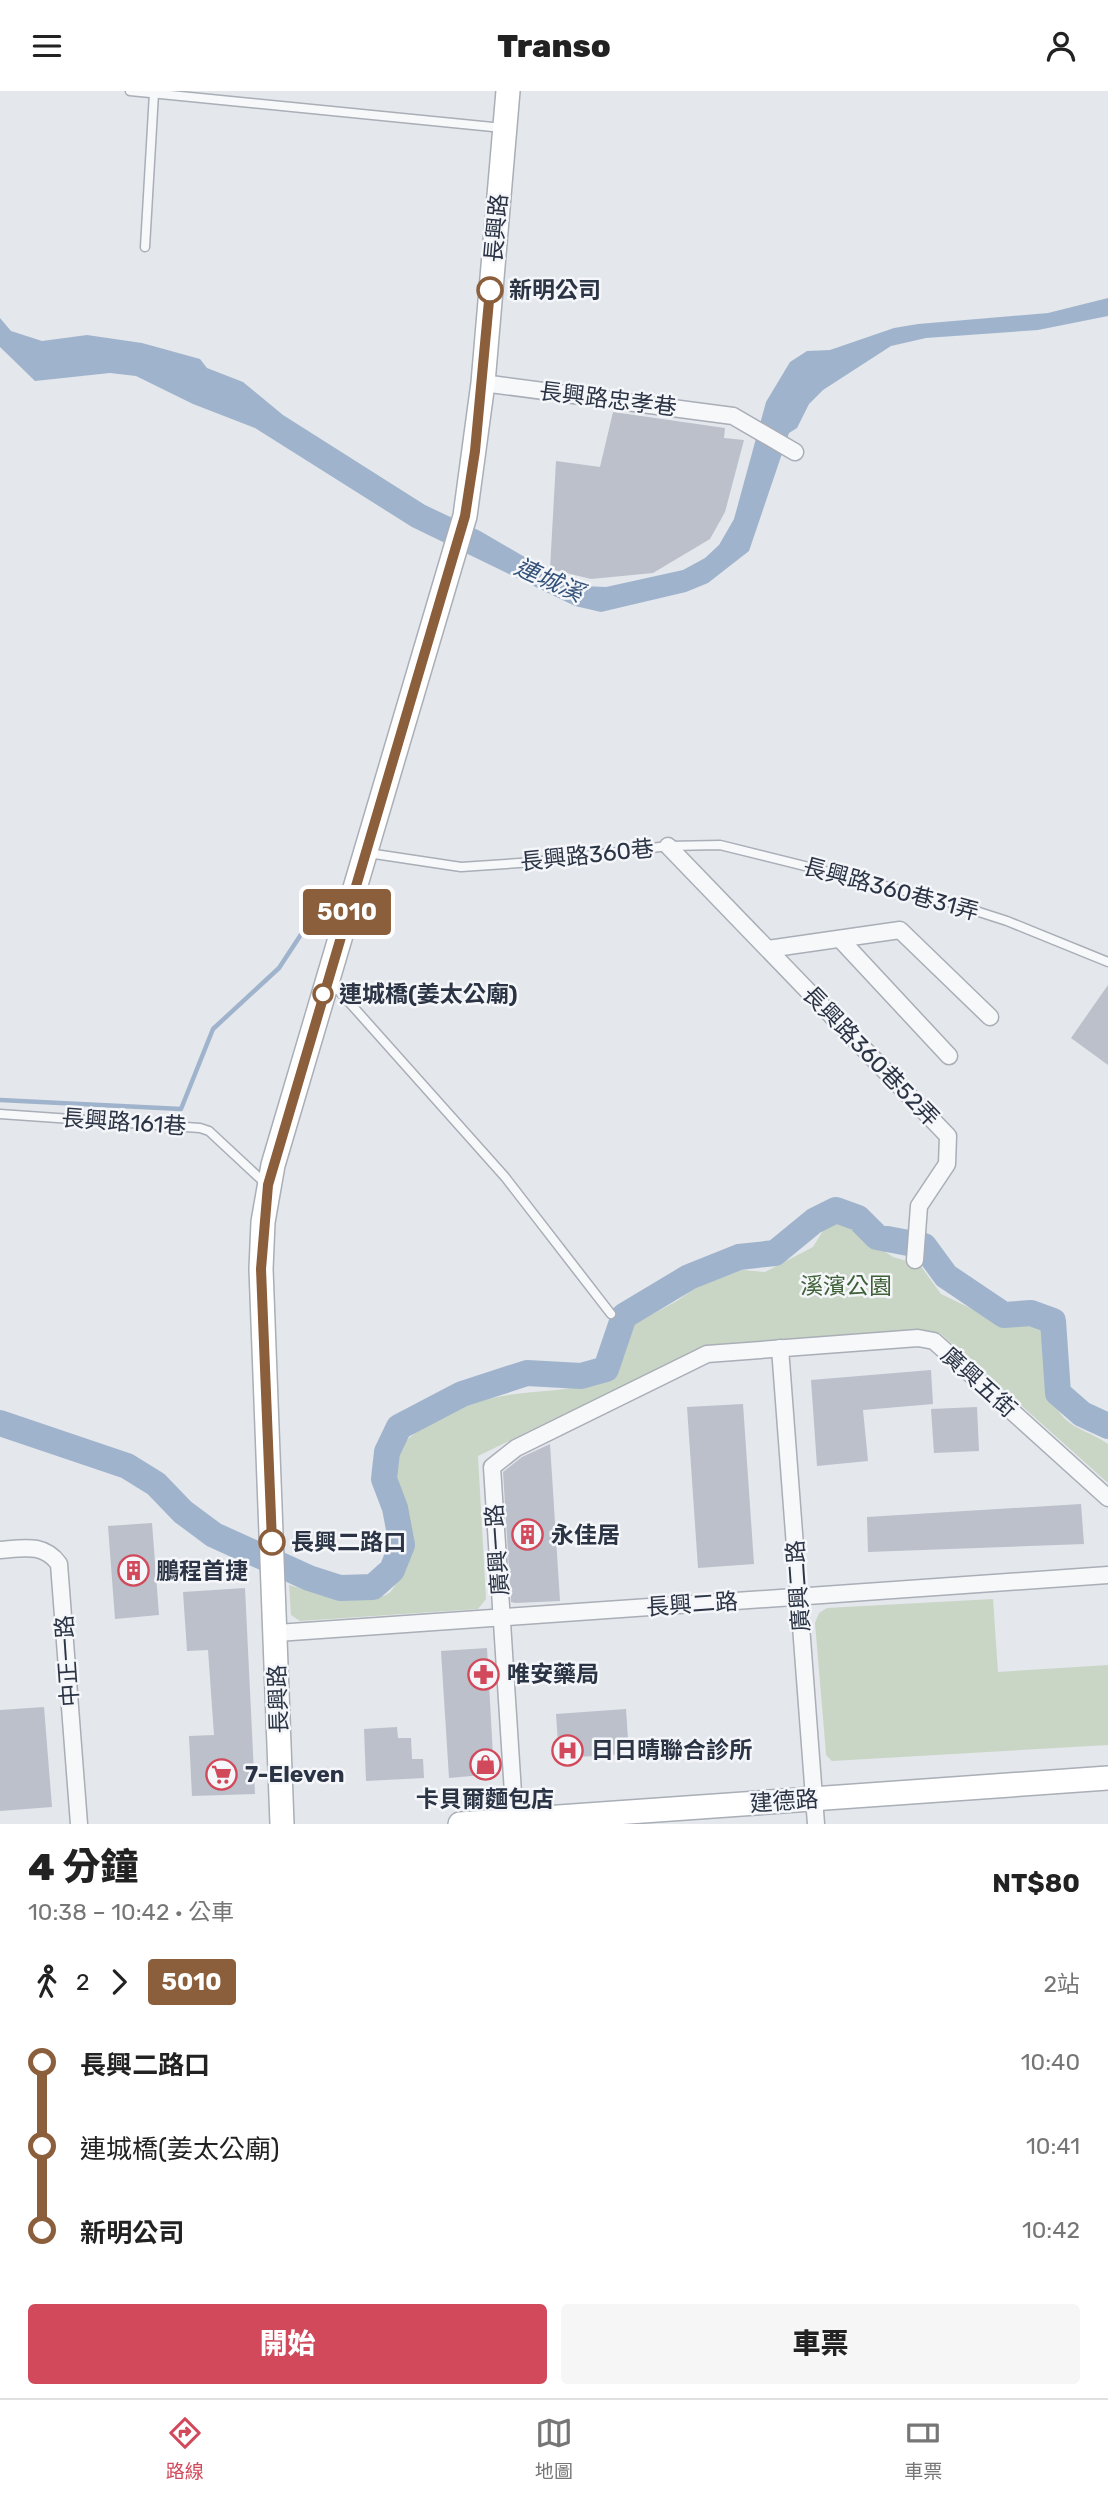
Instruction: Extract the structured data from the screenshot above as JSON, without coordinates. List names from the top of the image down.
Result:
{
  "streets": {
    "main road": ["長興路", "建德路"],
    "street": [
      "長興路忠孝巷",
      "長興路360巷",
      "長興路360巷52弄",
      "廣興五街",
      "廣興一路",
      "廣興二路",
      "長興二路",
      "中正一路"
    ],
    "lane": ["長興路360巷31弄", "長興路161巷"]
  },
  "crossings": [
    ["長興路", "長興路忠孝巷"],
    ["長興路", "長興路360巷"],
    ["長興路", "長興路161巷"],
    ["長興路", "長興二路"],
    ["長興路360巷", "長興路360巷31弄"],
    ["長興路360巷", "長興路360巷52弄"],
    ["廣興五街", "廣興一路"],
    ["廣興五街", "廣興二路"],
    ["廣興一路", "廣興二路"],
    ["廣興一路", "長興二路"],
    ["廣興一路", "建德路"],
    ["廣興二路", "長興二路"],
    ["廣興二路", "建德路"]
  ],
  "water": ["連城溪"],
  "parks": ["溪濱公園"],
  "places": {
    "other": ["新明公司", "連城橋(姜太公廟)", "長興二路口"],
    "building": ["永佳居", "鵬程首捷"],
    "pharmacy": ["唯安藥局"],
    "hospital": ["日日晴聯合診所"],
    "shop": ["卡貝爾麵包店"],
    "supermarket": ["7-Eleven"]
  },
  "lines": ["bus line 5010"],
  "page": {
    "header": "Transo",
    "on_map": "5010",
    "heading": ["4 分鐘", "10:38 – 10:42 · 公車", "NT$80"],
    "legs": ["2", "5010", "2站"],
    "list": [
      {
        "name": "長興二路口",
        "value": "10:40"
      },
      {
        "name": "連城橋(姜太公廟)",
        "value": "10:41"
      },
      {
        "name": "新明公司",
        "value": "10:42"
      }
    ],
    "buttons": ["開始", "車票"],
    "tabs": ["路線", "地圖", "車票"]
  }
}
